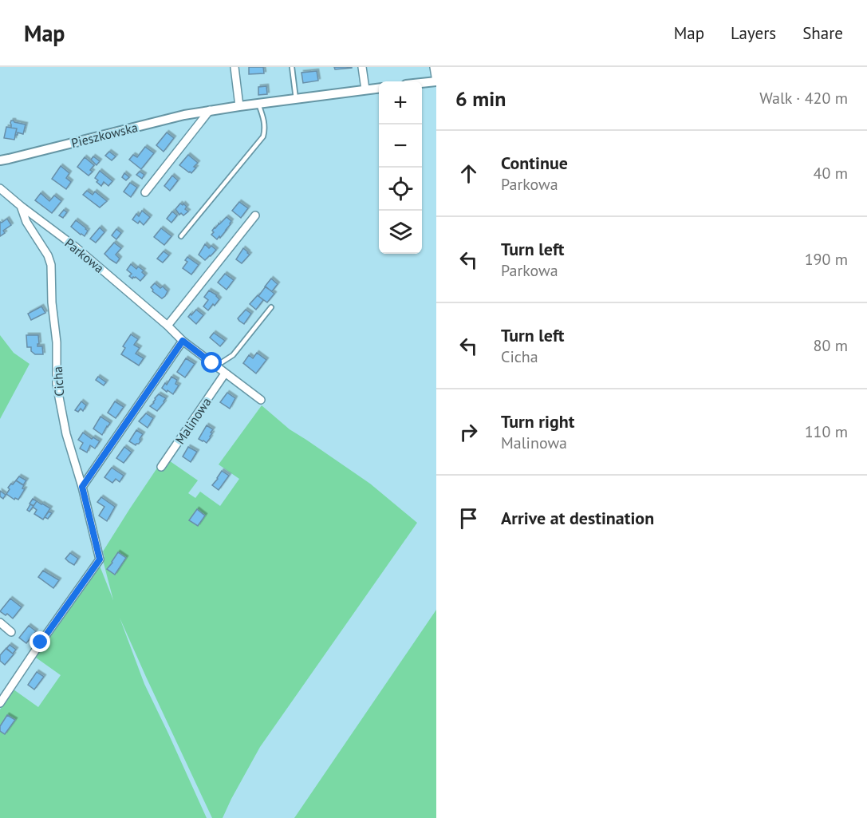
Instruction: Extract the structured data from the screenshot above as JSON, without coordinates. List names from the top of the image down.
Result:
{
  "streets": {
    "street": [
      "Pieszkowska",
      "Parkowa",
      "Cicha",
      "Malinowa"
    ]
  },
  "crossings": [
    ["Parkowa", "Cicha"],
    ["Parkowa", "Malinowa"]
  ],
  "page": {
    "header": "Map",
    "nav": ["Map", "Layers", "Share"],
    "heading": ["6 min", "Walk · 420 m"],
    "map_buttons": ["+", "−"],
    "list": [
      ["Continue", "Parkowa", "40 m"],
      ["Turn left", "Parkowa", "190 m"],
      ["Turn left", "Cicha", "80 m"],
      ["Turn right", "Malinowa", "110 m"],
      "Arrive at destination"
    ]
  }
}
